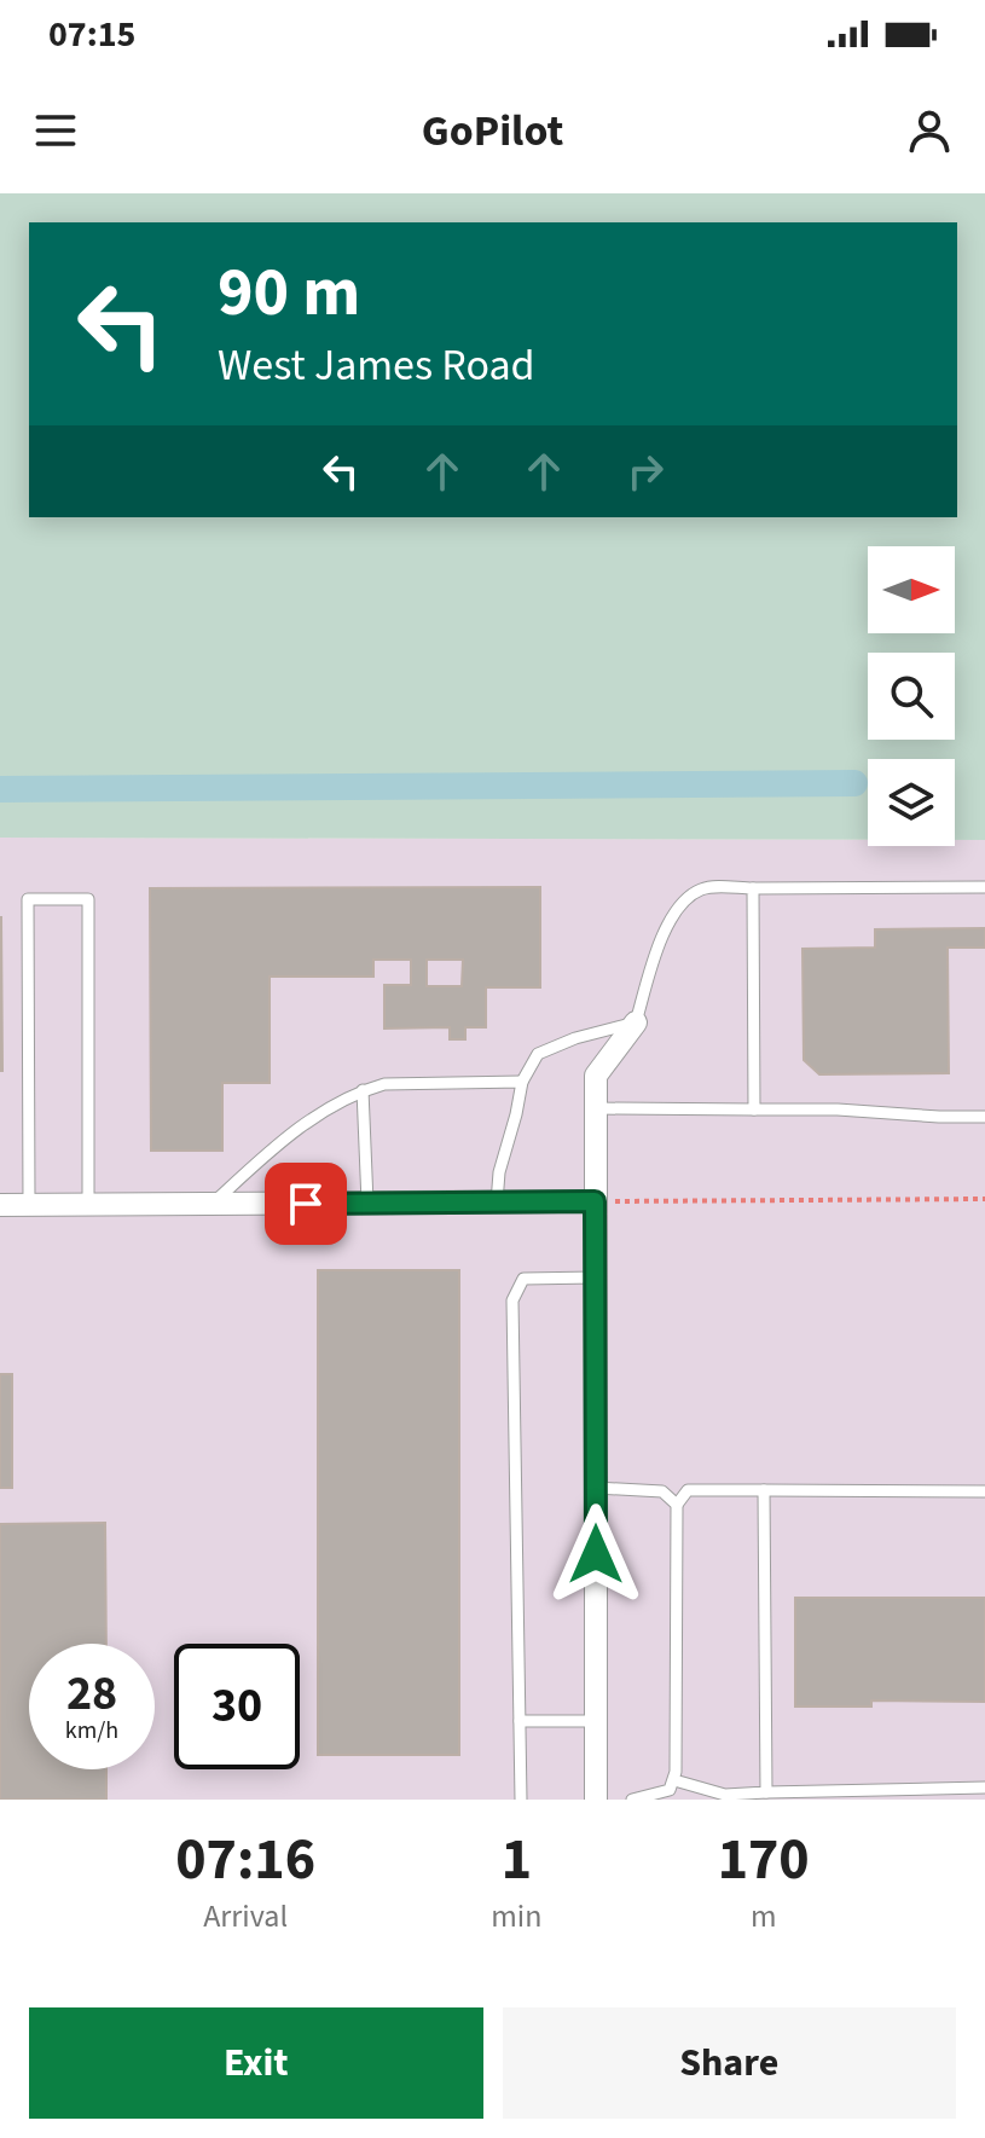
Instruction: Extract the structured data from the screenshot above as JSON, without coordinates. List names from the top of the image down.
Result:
{
  "north": "right",
  "page": {
    "status": "07:15",
    "header": "GoPilot",
    "turn": ["90 m", "West James Road"],
    "speed": "28 km/h",
    "limit": "30",
    "eta": [
      "07:16",
      "Arrival",
      "1",
      "min",
      "170",
      "m"
    ],
    "buttons": ["Exit", "Share"]
  }
}
